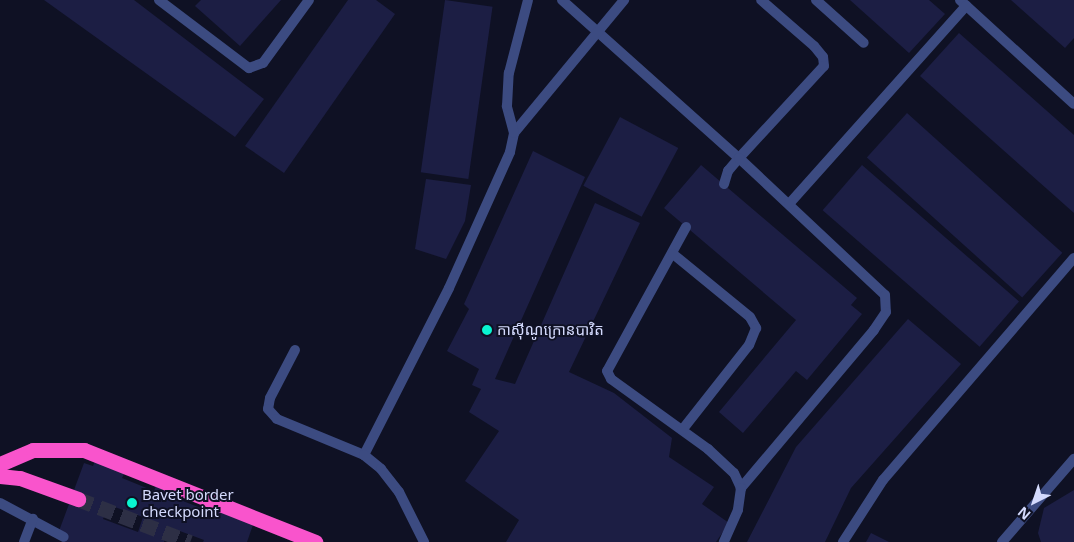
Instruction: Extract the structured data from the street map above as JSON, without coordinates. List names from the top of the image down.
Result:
{
  "places": ["កាស៊ីណូក្រោនបាវិត", "Bavet border checkpoint"],
  "north": "bottom left"
}
